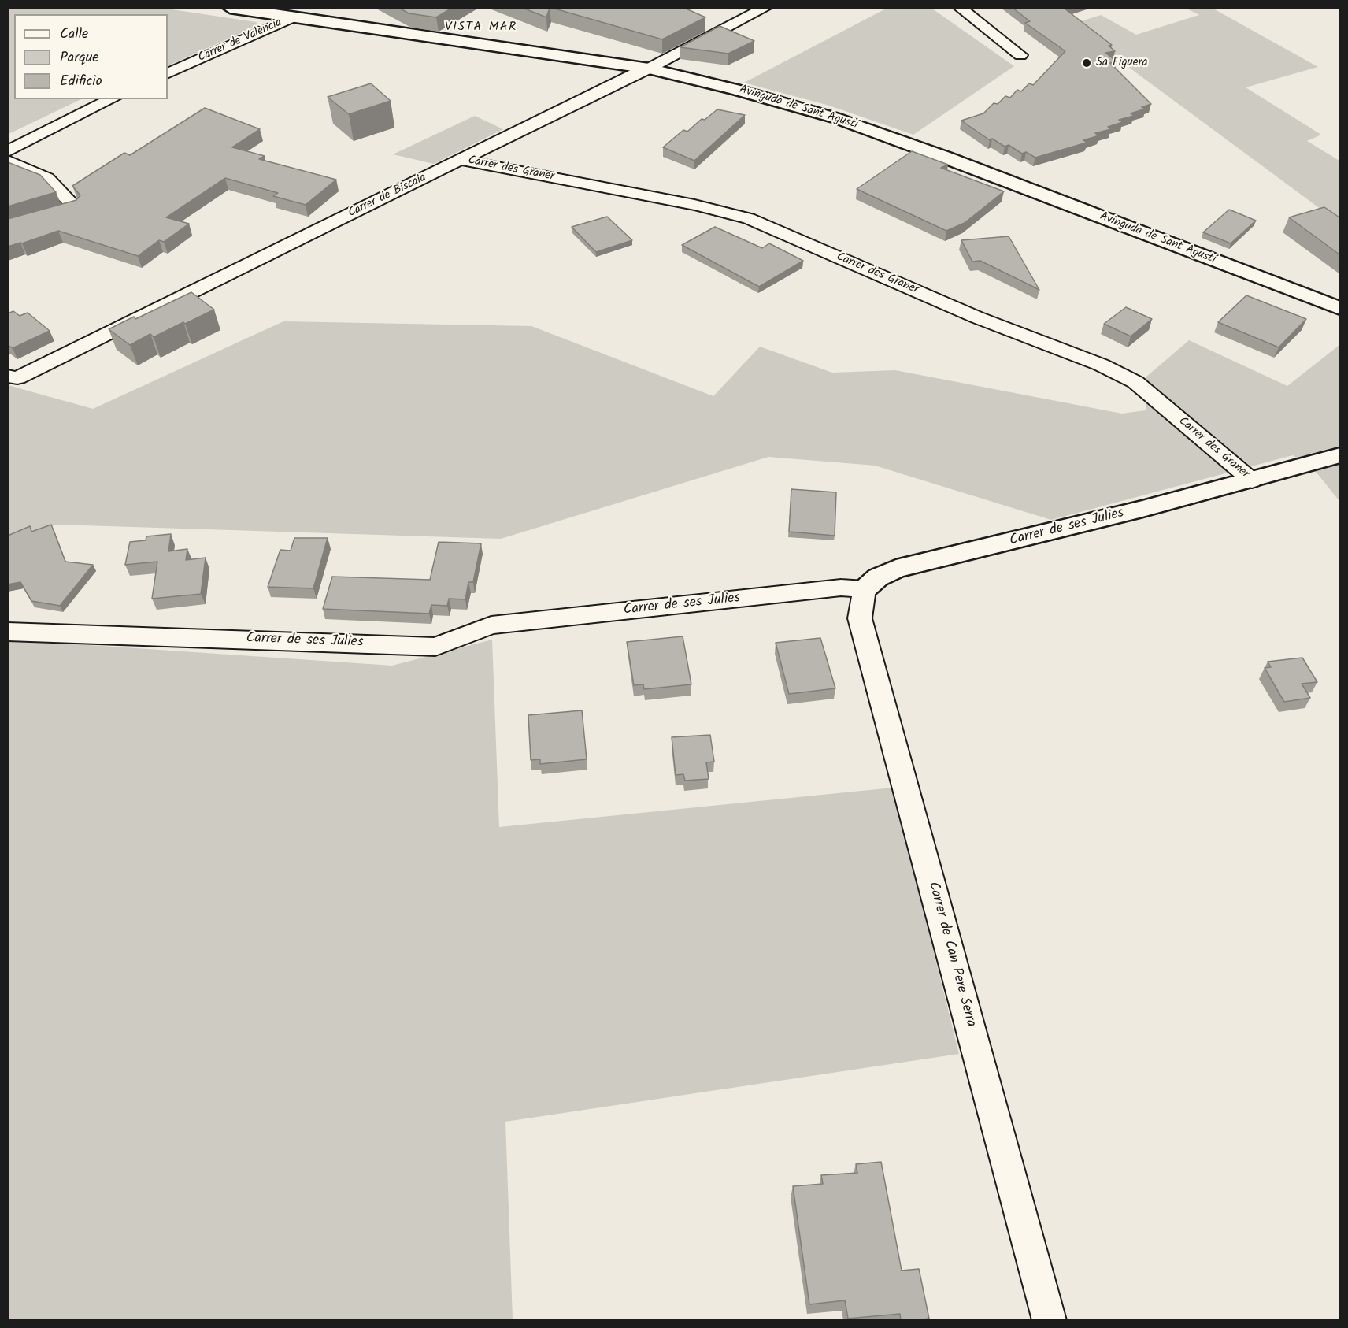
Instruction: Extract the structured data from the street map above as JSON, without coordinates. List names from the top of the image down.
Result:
{
  "streets": {
    "street": [
      "Carrer de València",
      "Avinguda de Sant Agustí",
      "Carrer des Graner",
      "Carrer de Biscaia",
      "Carrer de ses Julies",
      "Carrer de Can Pere Serra"
    ]
  },
  "crossings": [
    ["Carrer de València", "Avinguda de Sant Agustí"],
    ["Avinguda de Sant Agustí", "Carrer de Biscaia"],
    ["Carrer des Graner", "Carrer de Biscaia"],
    ["Carrer des Graner", "Carrer de ses Julies"],
    ["Carrer de ses Julies", "Carrer de Can Pere Serra"]
  ],
  "districts": ["VISTA MAR"],
  "places": ["Sa Figuera"],
  "legend": ["Calle", "Parque", "Edificio"]
}
